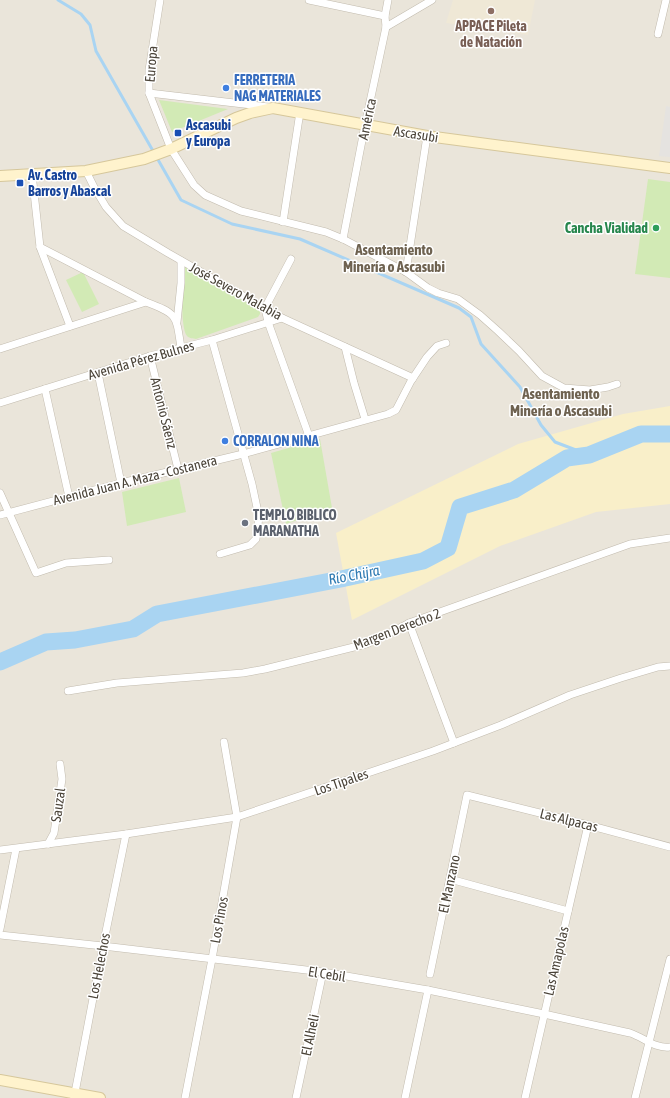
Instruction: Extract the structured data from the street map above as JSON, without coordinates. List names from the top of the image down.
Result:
{
  "streets": {
    "street": [
      "Europa",
      "América",
      "Ascasubi",
      "José Severo Malabia",
      "Avenida Pérez Bulnes",
      "Antonio Sáenz",
      "Avenida Juan A. Maza - Costanera",
      "Margen Derecho 2",
      "Los Tipales",
      "Sauzal",
      "Las Alpacas",
      "El Manzano",
      "Los Pinos",
      "Las Amapolas",
      "Los Helechos",
      "El Cebil",
      "El Alheli"
    ]
  },
  "crossings": [
    ["Europa", "América"],
    ["Europa", "Ascasubi"],
    ["América", "Ascasubi"],
    ["Ascasubi", "José Severo Malabia"],
    ["José Severo Malabia", "Avenida Pérez Bulnes"],
    ["José Severo Malabia", "Avenida Juan A. Maza - Costanera"],
    ["Avenida Pérez Bulnes", "Antonio Sáenz"],
    ["Antonio Sáenz", "Avenida Juan A. Maza - Costanera"],
    ["Los Tipales", "Sauzal"],
    ["Los Tipales", "Los Pinos"],
    ["Los Tipales", "Los Helechos"],
    ["Las Alpacas", "El Manzano"],
    ["Las Alpacas", "Las Amapolas"],
    ["Los Pinos", "El Cebil"],
    ["Las Amapolas", "El Cebil"],
    ["Los Helechos", "El Cebil"],
    ["El Cebil", "El Alheli"]
  ],
  "districts": ["Asentamiento Minería o Ascasubi", "Asentamiento Minería o Ascasubi"],
  "water": ["Río Chijra"],
  "places": {
    "other": [
      "APPACE Pileta de Natación",
      "FERRETERIA NAG MATERIALES",
      "Cancha Vialidad",
      "CORRALON NINA",
      "TEMPLO BIBLICO MARANATHA"
    ],
    "transit": ["Ascasubi y Europa", "Av. Castro Barros y Abascal"]
  }
}
